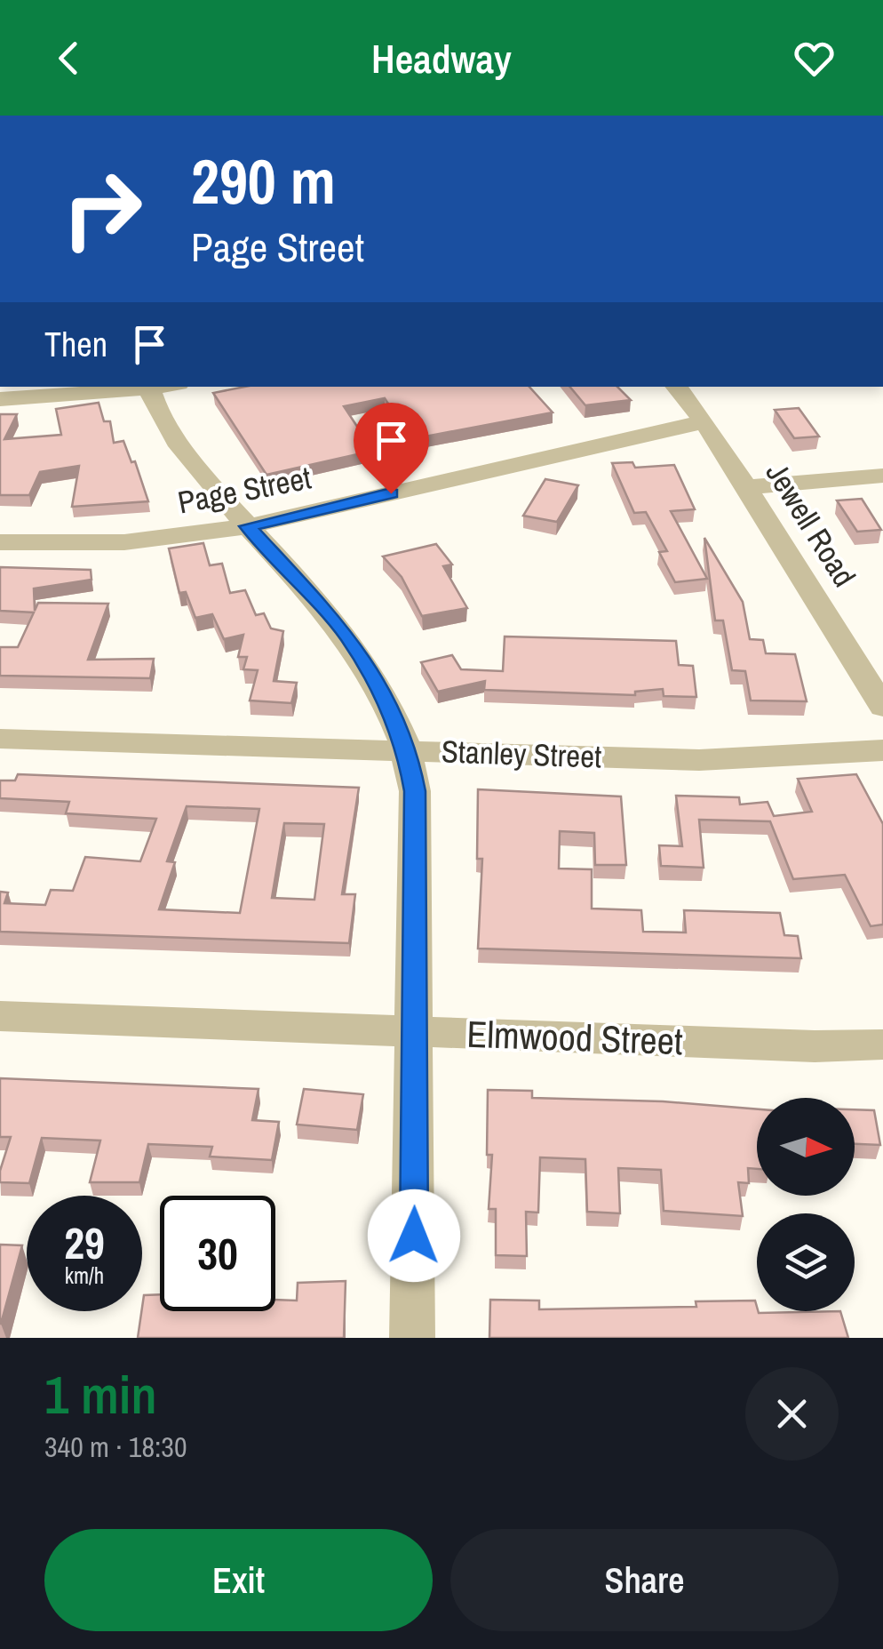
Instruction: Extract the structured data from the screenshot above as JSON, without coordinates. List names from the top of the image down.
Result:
{
  "streets": {
    "street": [
      "Page Street",
      "Jewell Road",
      "Stanley Street",
      "Elmwood Street"
    ]
  },
  "crossings": [
    ["Page Street", "Jewell Road"]
  ],
  "north": "right",
  "page": {
    "header": "Headway",
    "turn": ["290 m", "Page Street"],
    "then": "Then",
    "speed": "29 km/h",
    "limit": "30",
    "heading": ["1 min", "340 m · 18:30"],
    "buttons": ["Exit", "Share"]
  }
}
